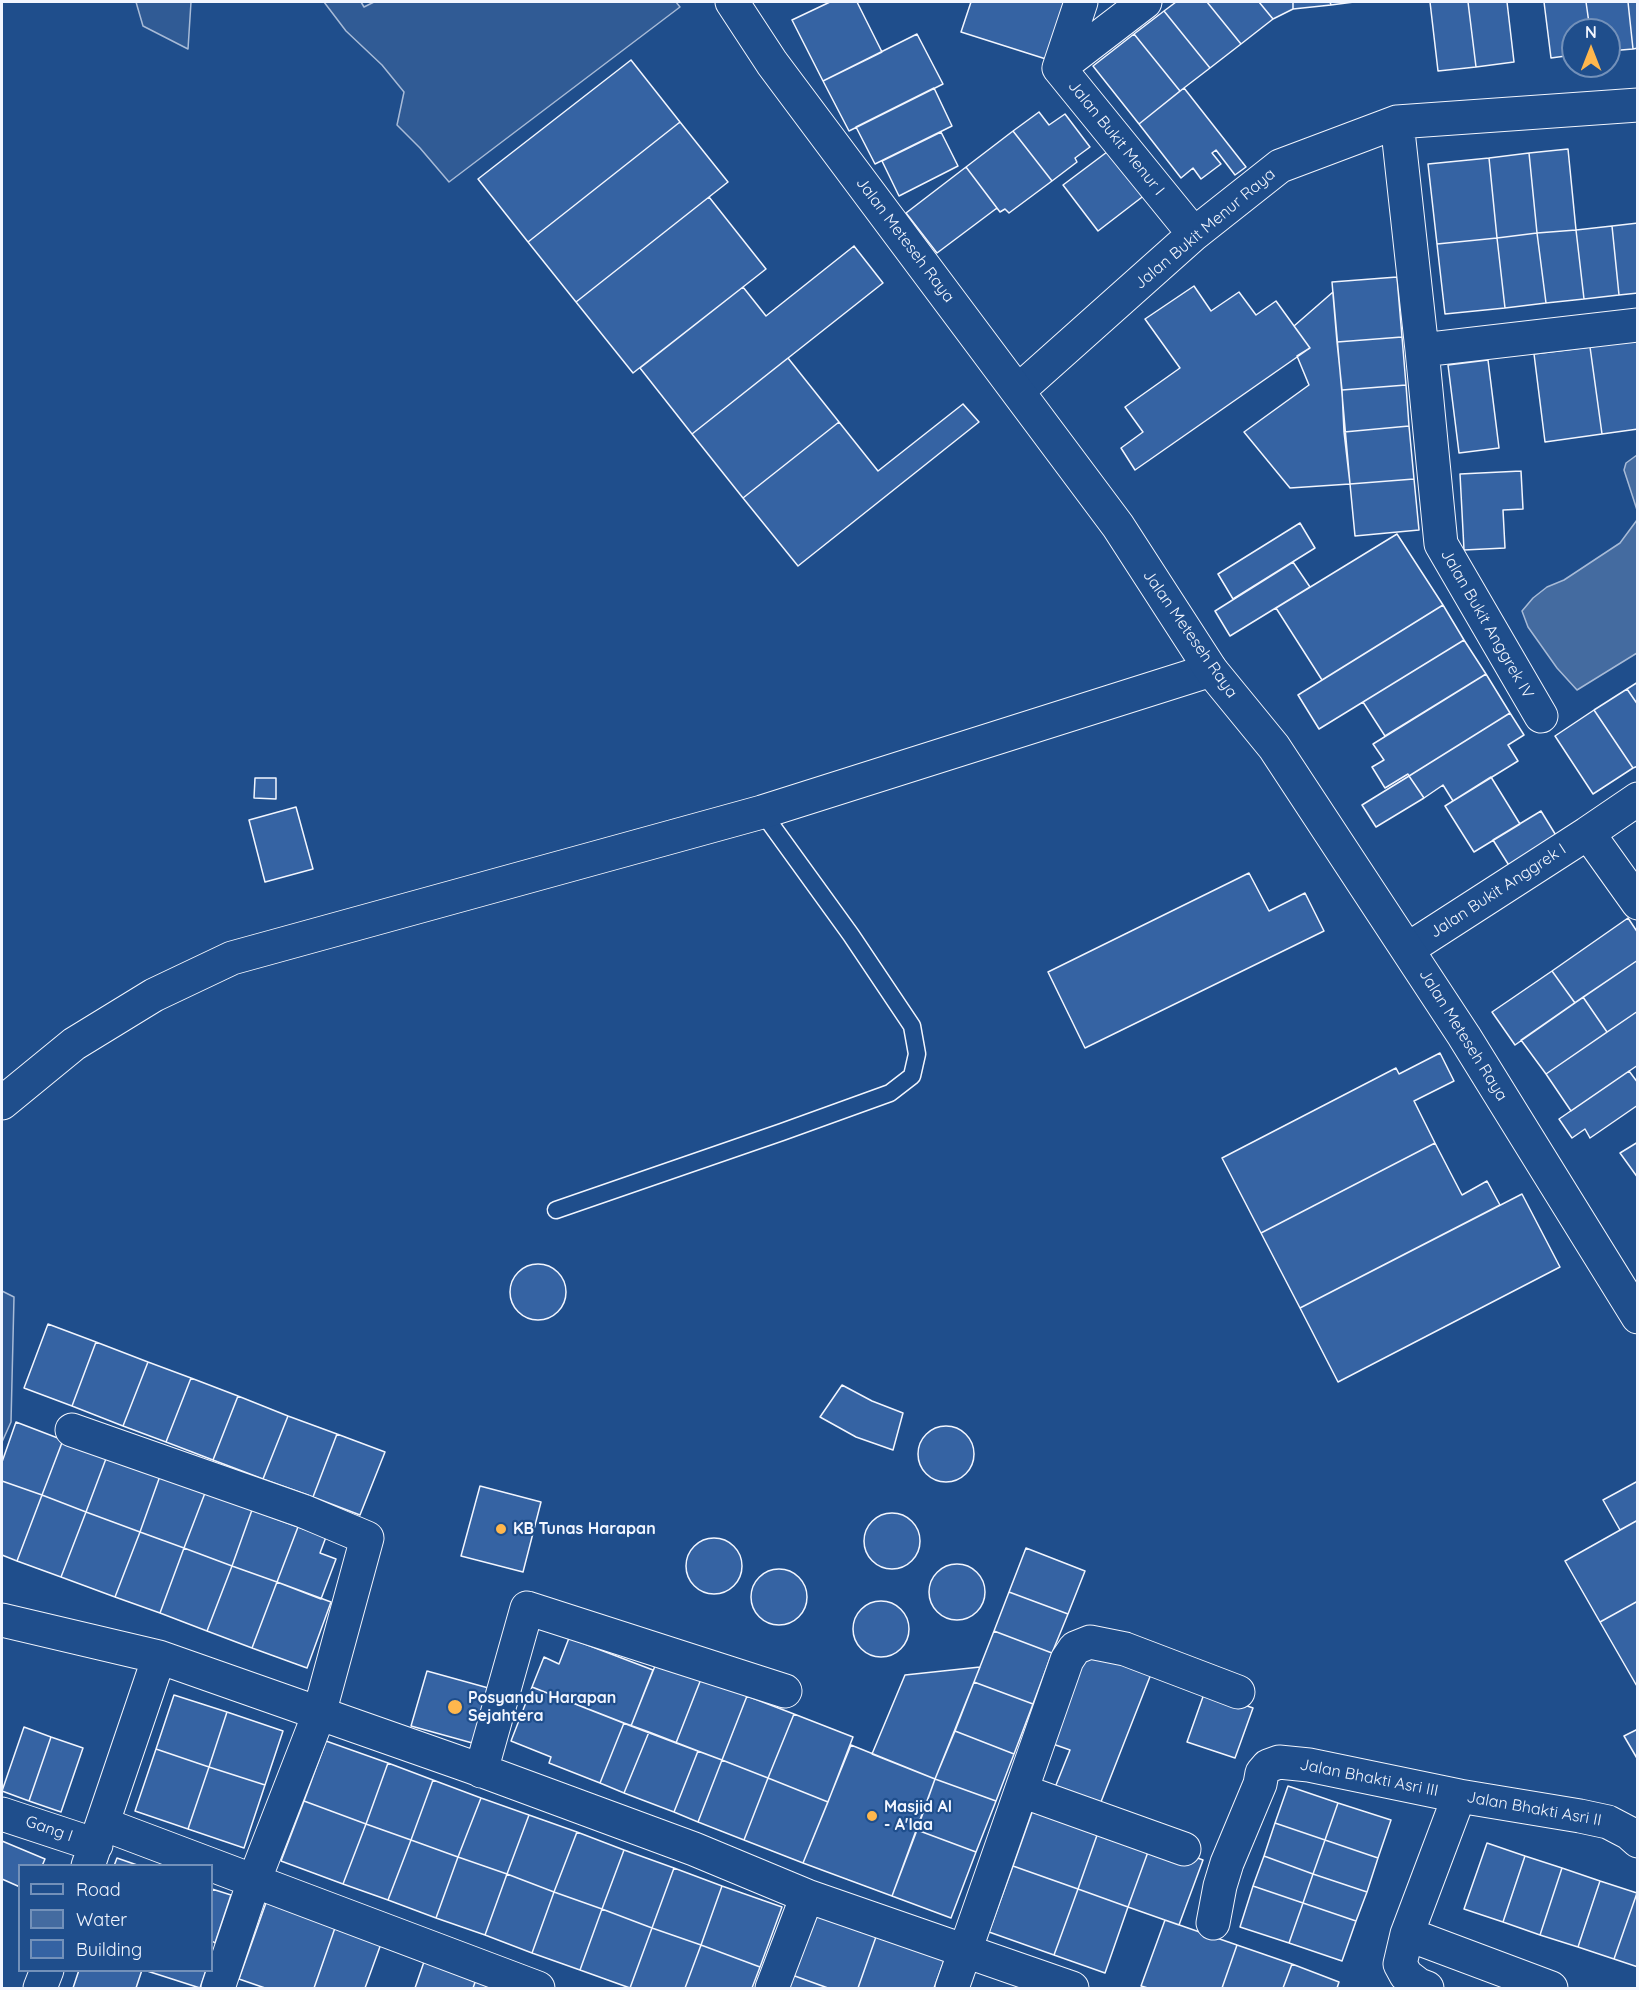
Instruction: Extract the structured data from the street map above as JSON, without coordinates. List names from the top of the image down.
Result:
{
  "streets": {
    "street": [
      "Jalan Bukit Menur I",
      "Jalan Bukit Menur Raya",
      "Jalan Meteseh Raya",
      "Jalan Bukit Anggrek IV",
      "Jalan Bukit Anggrek I",
      "Jalan Bhakti Asri III",
      "Jalan Bhakti Asri II",
      "Gang I"
    ]
  },
  "crossings": [
    ["Jalan Bukit Menur I", "Jalan Bukit Menur Raya"],
    ["Jalan Bukit Menur Raya", "Jalan Meteseh Raya"],
    ["Jalan Bukit Menur Raya", "Jalan Bukit Anggrek IV"],
    ["Jalan Meteseh Raya", "Jalan Bukit Anggrek I"],
    ["Jalan Bhakti Asri III", "Jalan Bhakti Asri II"]
  ],
  "places": ["KB Tunas Harapan", "Posyandu Harapan Sejahtera", "Masjid Al - A'laa"],
  "legend": ["Road", "Water", "Building"],
  "north": "top"
}
